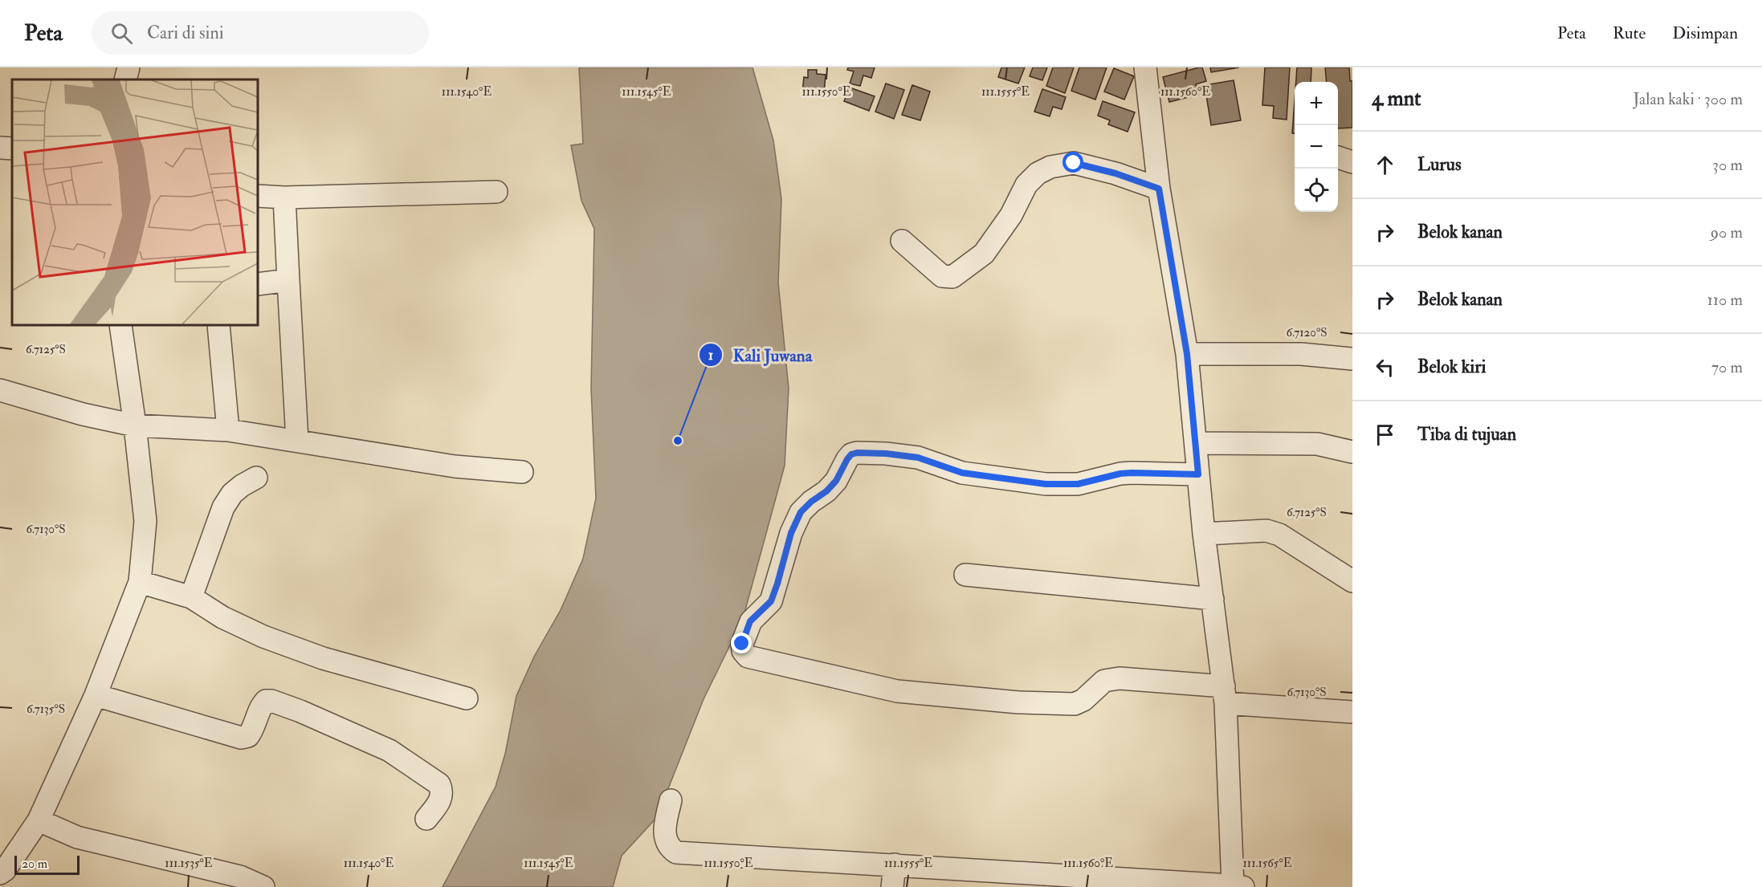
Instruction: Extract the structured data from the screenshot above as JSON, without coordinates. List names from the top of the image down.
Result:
{
  "places": ["Kali Juwana"],
  "scale_bar": "20 m",
  "page": {
    "header": "Peta",
    "search": "Cari di sini",
    "nav": ["Peta", "Rute", "Disimpan"],
    "heading": ["4 mnt", "Jalan kaki · 300 m"],
    "map_buttons": ["+", "−"],
    "list": [
      ["Lurus", "30 m"],
      ["Belok kanan", "90 m"],
      ["Belok kanan", "110 m"],
      ["Belok kiri", "70 m"],
      "Tiba di tujuan"
    ],
    "scale": "20 m"
  },
  "coordinates": [
    "111.1540°E",
    "111.1545°E",
    "111.1550°E",
    "111.1555°E",
    "111.1560°E",
    "6.7120°S",
    "6.7125°S",
    "6.7130°S",
    "6.7135°S",
    "111.1535°E",
    "111.1565°E"
  ]
}
